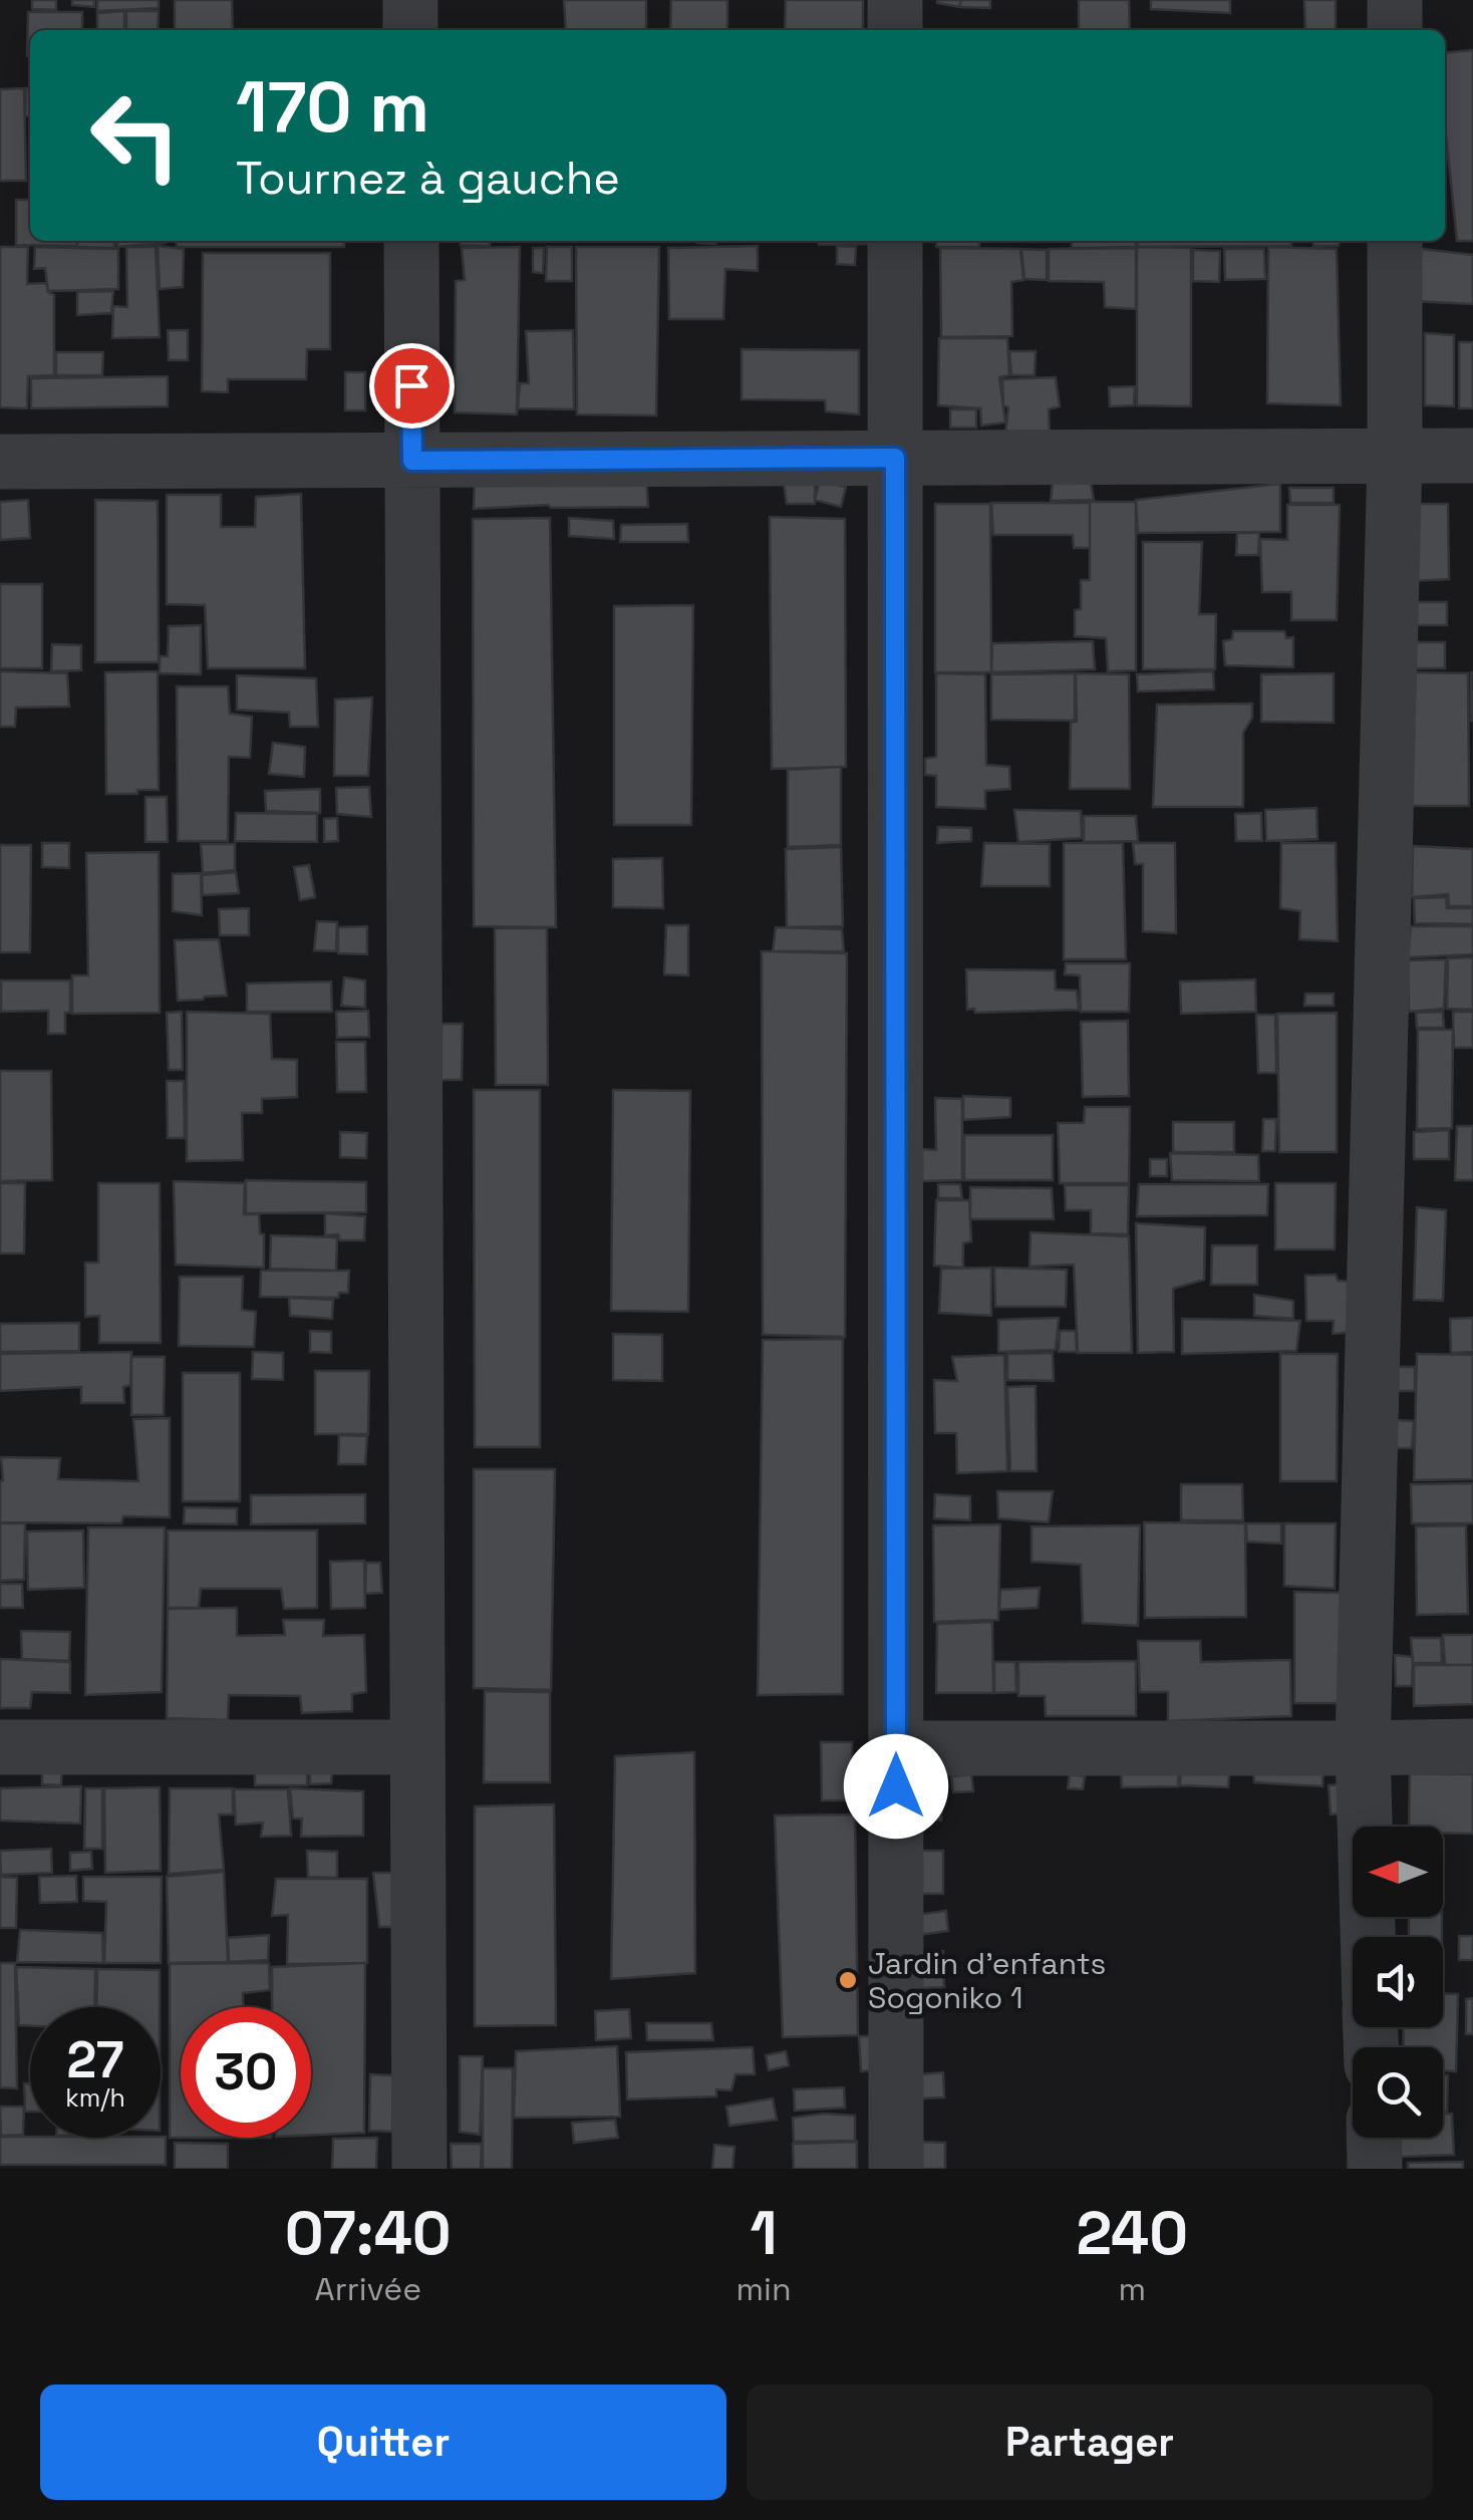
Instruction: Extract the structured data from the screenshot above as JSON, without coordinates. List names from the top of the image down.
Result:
{
  "places": ["Jardin d'enfants Sogoniko 1"],
  "north": "left",
  "page": {
    "turn": ["170 m", "Tournez à gauche"],
    "speed": "27 km/h",
    "limit": "30",
    "eta": [
      "07:40",
      "Arrivée",
      "1",
      "min",
      "240",
      "m"
    ],
    "buttons": ["Quitter", "Partager"]
  }
}
